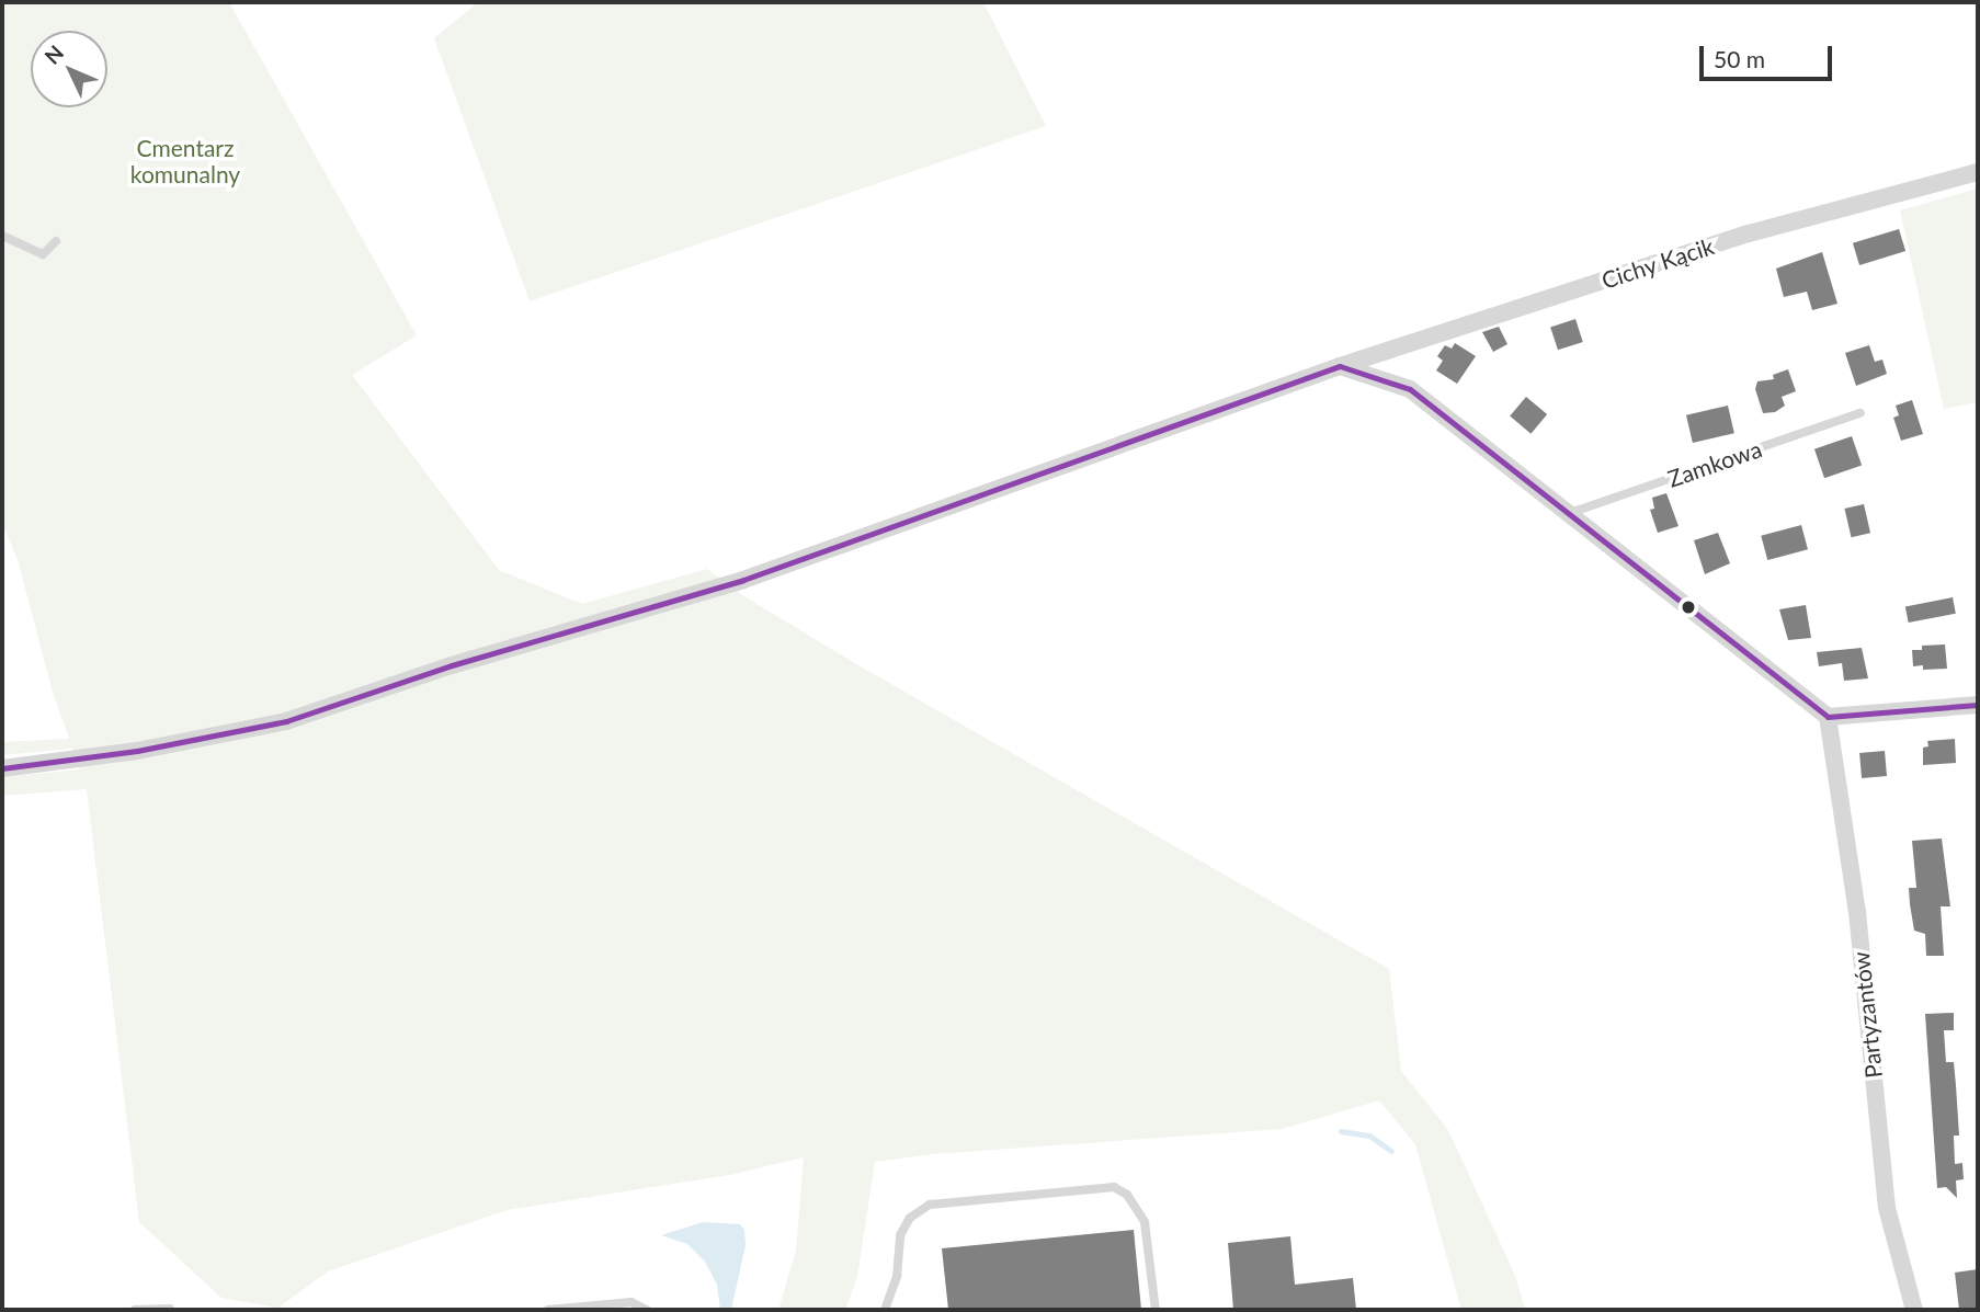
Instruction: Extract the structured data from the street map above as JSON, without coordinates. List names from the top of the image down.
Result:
{
  "streets": {
    "street": ["Cichy Kącik", "Partyzantów"],
    "lane": ["Zamkowa"]
  },
  "parks": ["Cmentarz komunalny"],
  "scale_bar": "50 m",
  "north": "top left"
}
